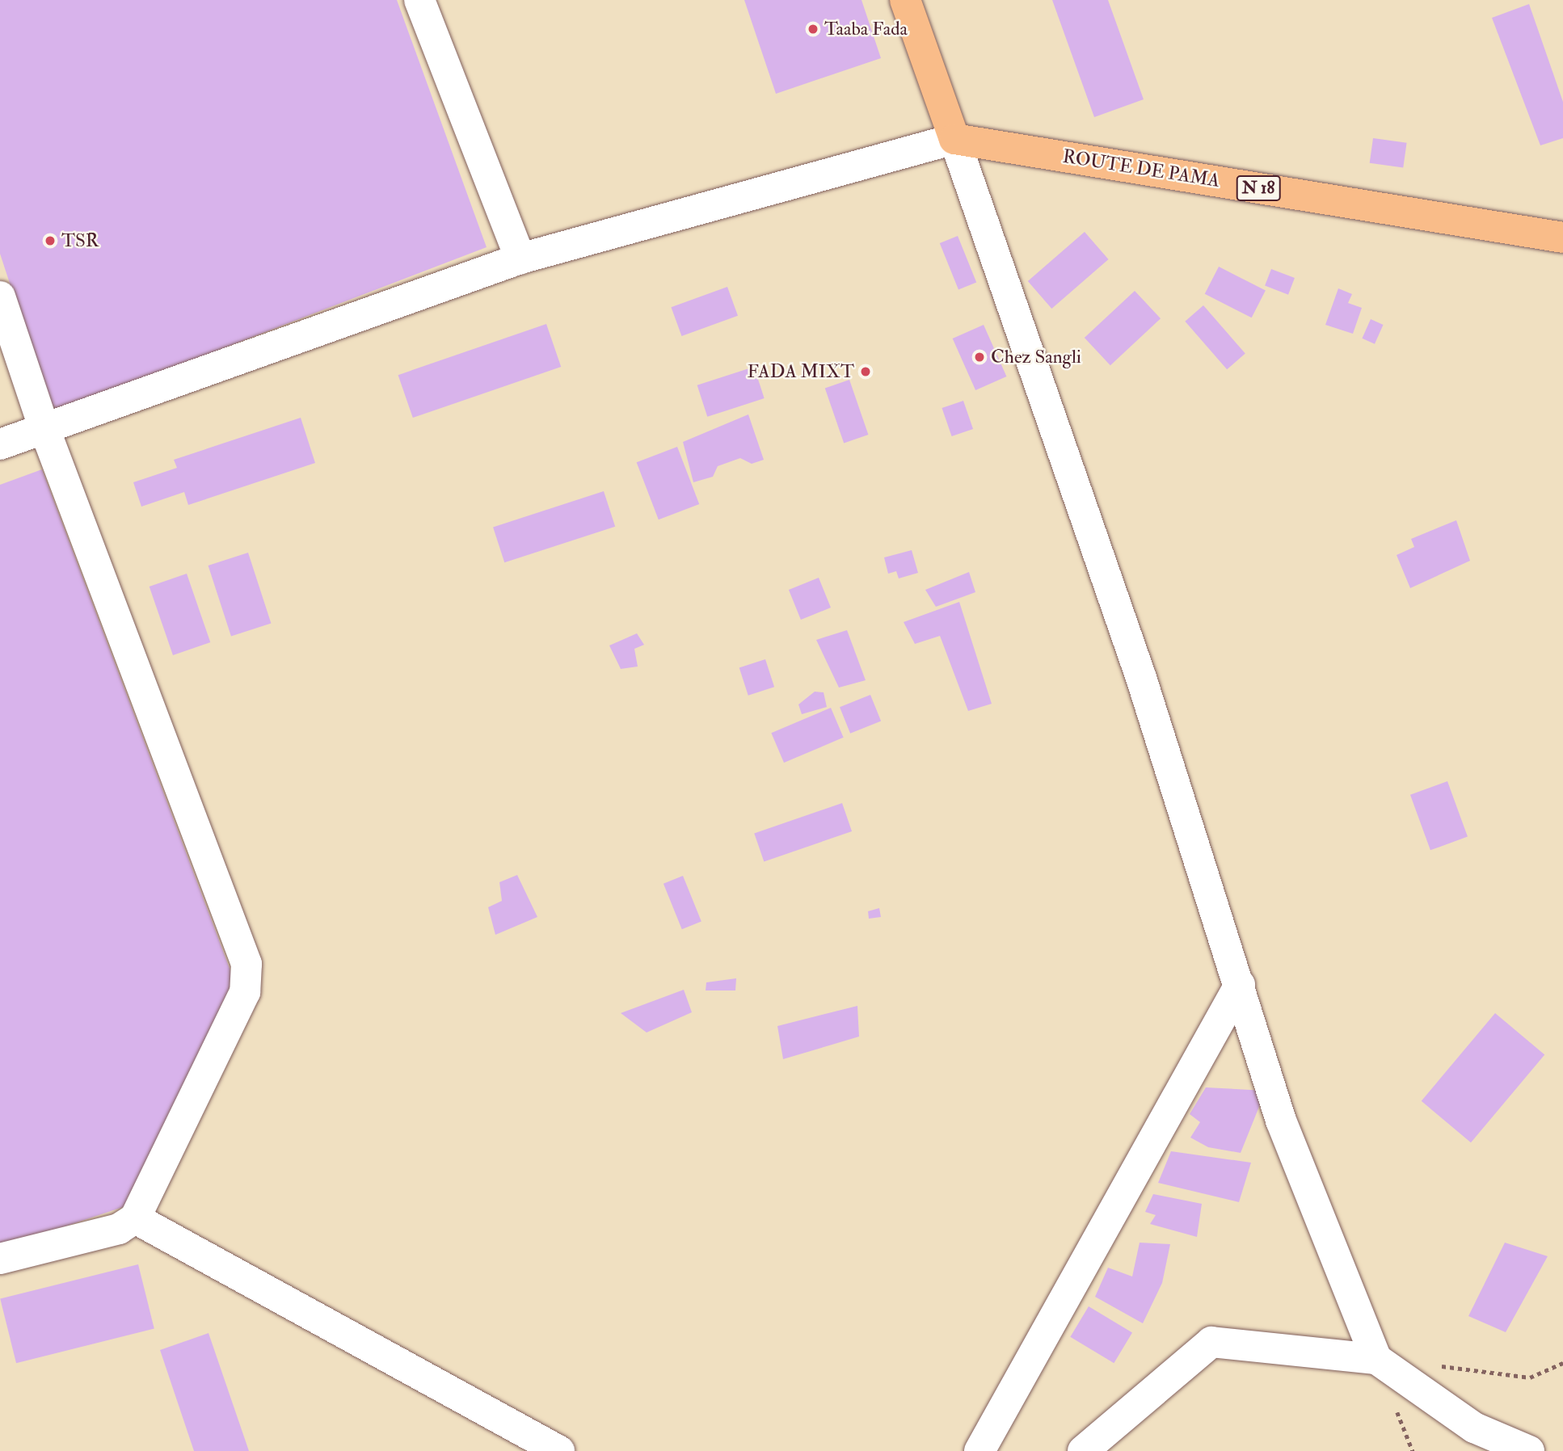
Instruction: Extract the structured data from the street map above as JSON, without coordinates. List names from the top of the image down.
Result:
{
  "streets": {
    "highway": ["ROUTE DE PAMA", "N 18"]
  },
  "places": [
    "Taaba Fada",
    "TSR",
    "Chez Sangli",
    "FADA MIXT"
  ]
}
